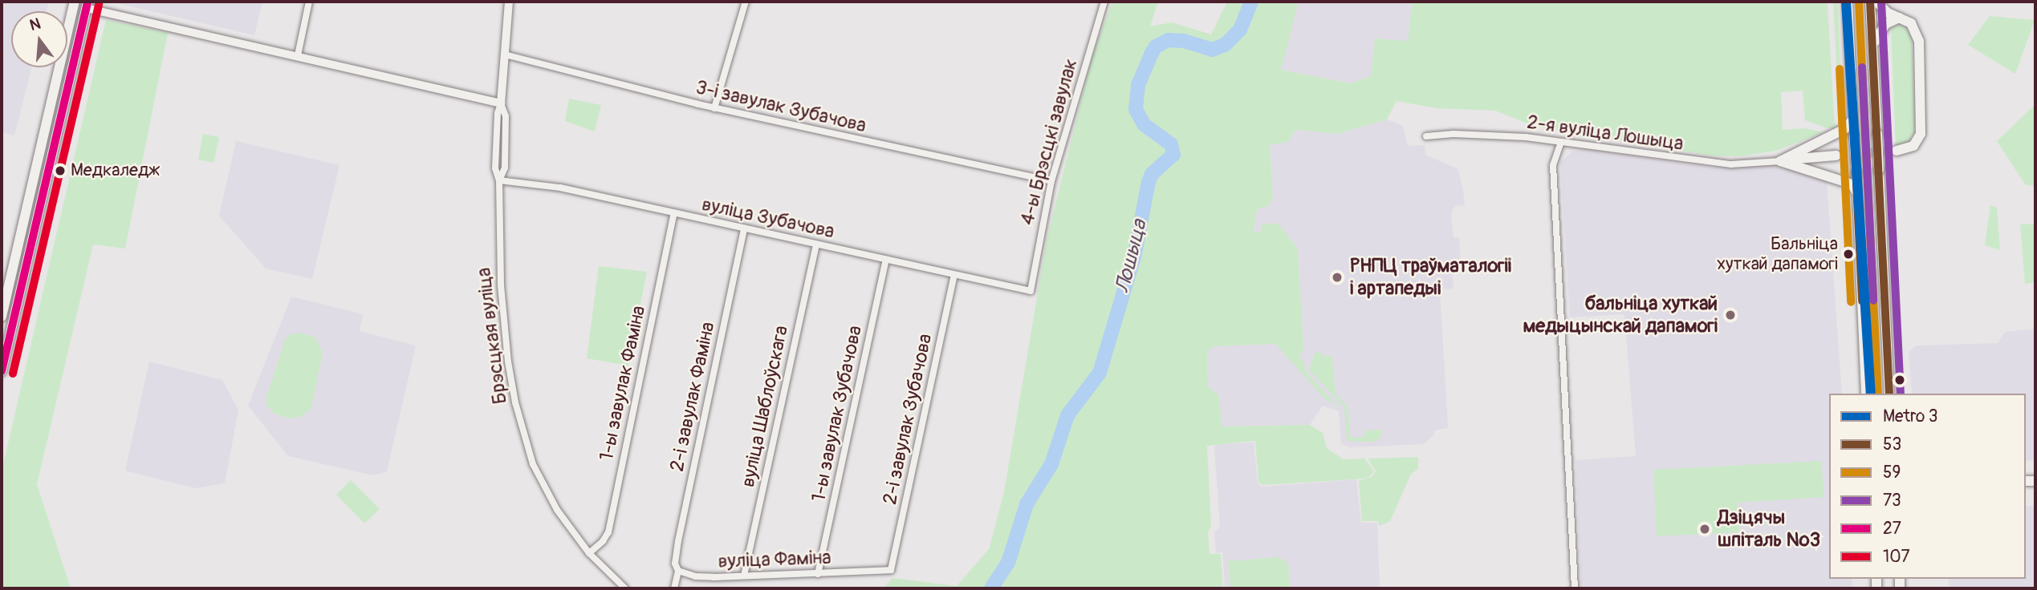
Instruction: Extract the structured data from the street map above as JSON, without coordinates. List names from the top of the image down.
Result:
{
  "streets": {
    "street": [
      "3-і завулак Зубачова",
      "2-я вуліца Лошыца",
      "4-ы Брэсцкі завулак",
      "вуліца Зубачова",
      "Брэсцкая вуліца",
      "1-ы завулак Фаміна",
      "2-і завулак Фаміна",
      "вуліца Шаблоўскага",
      "1-ы завулак Зубачова",
      "2-і завулак Зубачова",
      "вуліца Фаміна"
    ]
  },
  "crossings": [
    ["3-і завулак Зубачова", "4-ы Брэсцкі завулак"],
    ["3-і завулак Зубачова", "Брэсцкая вуліца"],
    ["4-ы Брэсцкі завулак", "вуліца Зубачова"],
    ["вуліца Зубачова", "Брэсцкая вуліца"],
    ["вуліца Зубачова", "1-ы завулак Фаміна"],
    ["вуліца Зубачова", "2-і завулак Фаміна"],
    ["вуліца Зубачова", "вуліца Шаблоўскага"],
    ["вуліца Зубачова", "1-ы завулак Зубачова"],
    ["вуліца Зубачова", "2-і завулак Зубачова"],
    ["Брэсцкая вуліца", "1-ы завулак Фаміна"],
    ["2-і завулак Фаміна", "вуліца Фаміна"],
    ["вуліца Шаблоўскага", "вуліца Фаміна"],
    ["1-ы завулак Зубачова", "вуліца Фаміна"],
    ["2-і завулак Зубачова", "вуліца Фаміна"]
  ],
  "water": ["Лошыца"],
  "places": [
    "Медкаледж",
    "Бальніца хуткай дапамогі",
    "РНПЦ траўматалогіі і артапедыі",
    "бальніца хуткай медыцынскай дапамогі",
    "Дзіцячы шпіталь №3"
  ],
  "lines": [
    "metro line 3",
    "transit line 53",
    "transit line 73",
    "transit line 27",
    "transit line 59",
    "transit line 107"
  ],
  "legend": [
    "Metro 3",
    "53",
    "59",
    "73",
    "27",
    "107"
  ],
  "north": "top"
}
